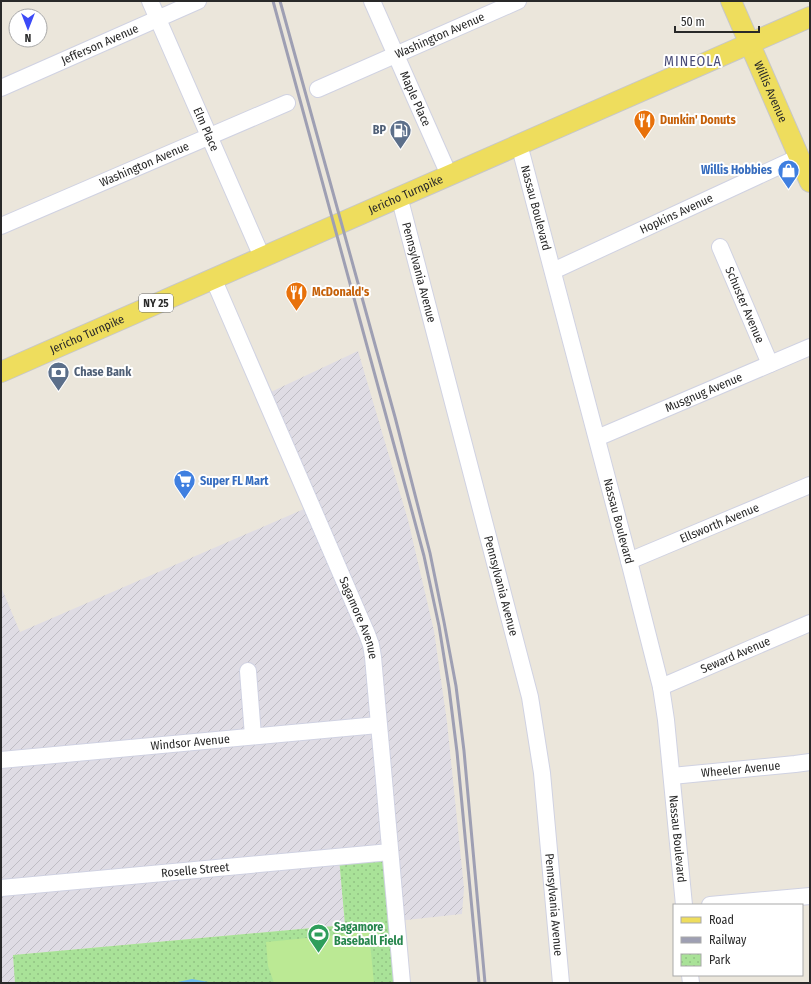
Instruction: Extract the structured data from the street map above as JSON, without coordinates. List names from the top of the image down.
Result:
{
  "streets": {
    "main road": ["Willis Avenue", "Jericho Turnpike", "NY 25"],
    "street": [
      "Washington Avenue",
      "Jefferson Avenue",
      "Maple Place",
      "Elm Place",
      "Nassau Boulevard",
      "Hopkins Avenue",
      "Pennsylvania Avenue",
      "Schuster Avenue",
      "Musgnug Avenue",
      "Ellsworth Avenue",
      "Sagamore Avenue",
      "Seward Avenue",
      "Windsor Avenue",
      "Wheeler Avenue",
      "Roselle Street"
    ]
  },
  "crossings": [
    ["Washington Avenue", "Maple Place"],
    ["Washington Avenue", "Elm Place"],
    ["Jefferson Avenue", "Elm Place"],
    ["Willis Avenue", "Jericho Turnpike"],
    ["Willis Avenue", "Hopkins Avenue"],
    ["Maple Place", "Jericho Turnpike"],
    ["Elm Place", "Jericho Turnpike"],
    ["Jericho Turnpike", "Nassau Boulevard"],
    ["Jericho Turnpike", "Pennsylvania Avenue"],
    ["Jericho Turnpike", "Sagamore Avenue"],
    ["Nassau Boulevard", "Hopkins Avenue"],
    ["Nassau Boulevard", "Musgnug Avenue"],
    ["Nassau Boulevard", "Ellsworth Avenue"],
    ["Nassau Boulevard", "Seward Avenue"],
    ["Nassau Boulevard", "Wheeler Avenue"],
    ["Schuster Avenue", "Musgnug Avenue"],
    ["Sagamore Avenue", "Windsor Avenue"],
    ["Sagamore Avenue", "Roselle Street"]
  ],
  "districts": ["MINEOLA"],
  "places": {
    "restaurant": ["Dunkin' Donuts", "McDonald's"],
    "fuel station": ["BP"],
    "shop": ["Willis Hobbies"],
    "bank": ["Chase Bank"],
    "supermarket": ["Super FL Mart"],
    "sports": ["Sagamore Baseball Field"]
  },
  "legend": ["Road", "Railway", "Park"],
  "scale_bar": "50 m",
  "north": "bottom"
}
